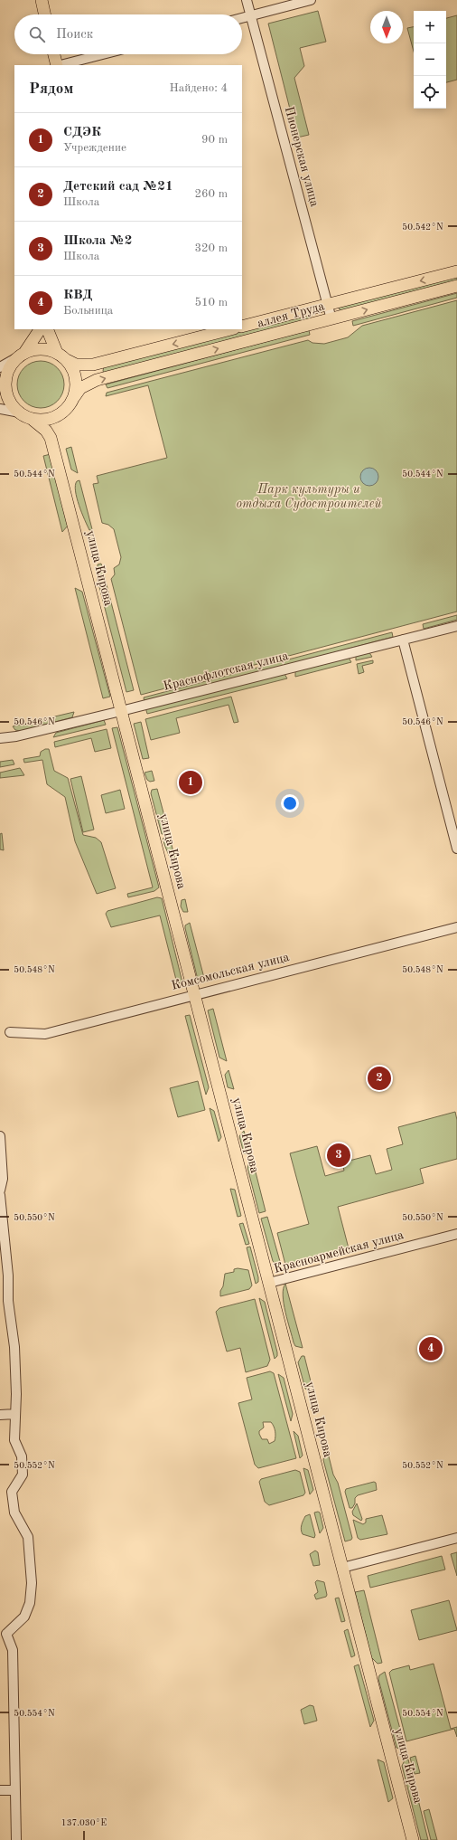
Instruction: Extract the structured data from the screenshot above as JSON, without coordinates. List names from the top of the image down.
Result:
{
  "streets": {
    "main road": ["аллея Труда", "улица Кирова"],
    "street": [
      "Пионерская улица",
      "Краснофлотская улица",
      "Комсомольская улица",
      "Красноармейская улица"
    ]
  },
  "crossings": [
    ["Пионерская улица", "аллея Труда"],
    ["аллея Труда", "улица Кирова"],
    ["улица Кирова", "Краснофлотская улица"],
    ["улица Кирова", "Комсомольская улица"],
    ["улица Кирова", "Красноармейская улица"]
  ],
  "parks": ["Парк культуры и отдыха Судостроителей"],
  "north": "bottom",
  "page": {
    "map_buttons": ["+", "−"],
    "search": "Поиск",
    "heading": ["Рядом", "Найдено: 4"],
    "list": [
      {
        "mark": "1",
        "name": "СДЭК",
        "note": "Учреждение",
        "value": "90 m"
      },
      {
        "mark": "2",
        "name": "Детский сад №21",
        "note": "Школа",
        "value": "260 m"
      },
      {
        "mark": "3",
        "name": "Школа №2",
        "note": "Школа",
        "value": "320 m"
      },
      {
        "mark": "4",
        "name": "КВД",
        "note": "Больница",
        "value": "510 m"
      }
    ],
    "pins": [
      "1",
      "2",
      "3",
      "4"
    ]
  },
  "coordinates": [
    "50.542°N",
    "50.544°N",
    "50.546°N",
    "50.548°N",
    "50.550°N",
    "50.552°N",
    "50.554°N",
    "137.030°E"
  ]
}
